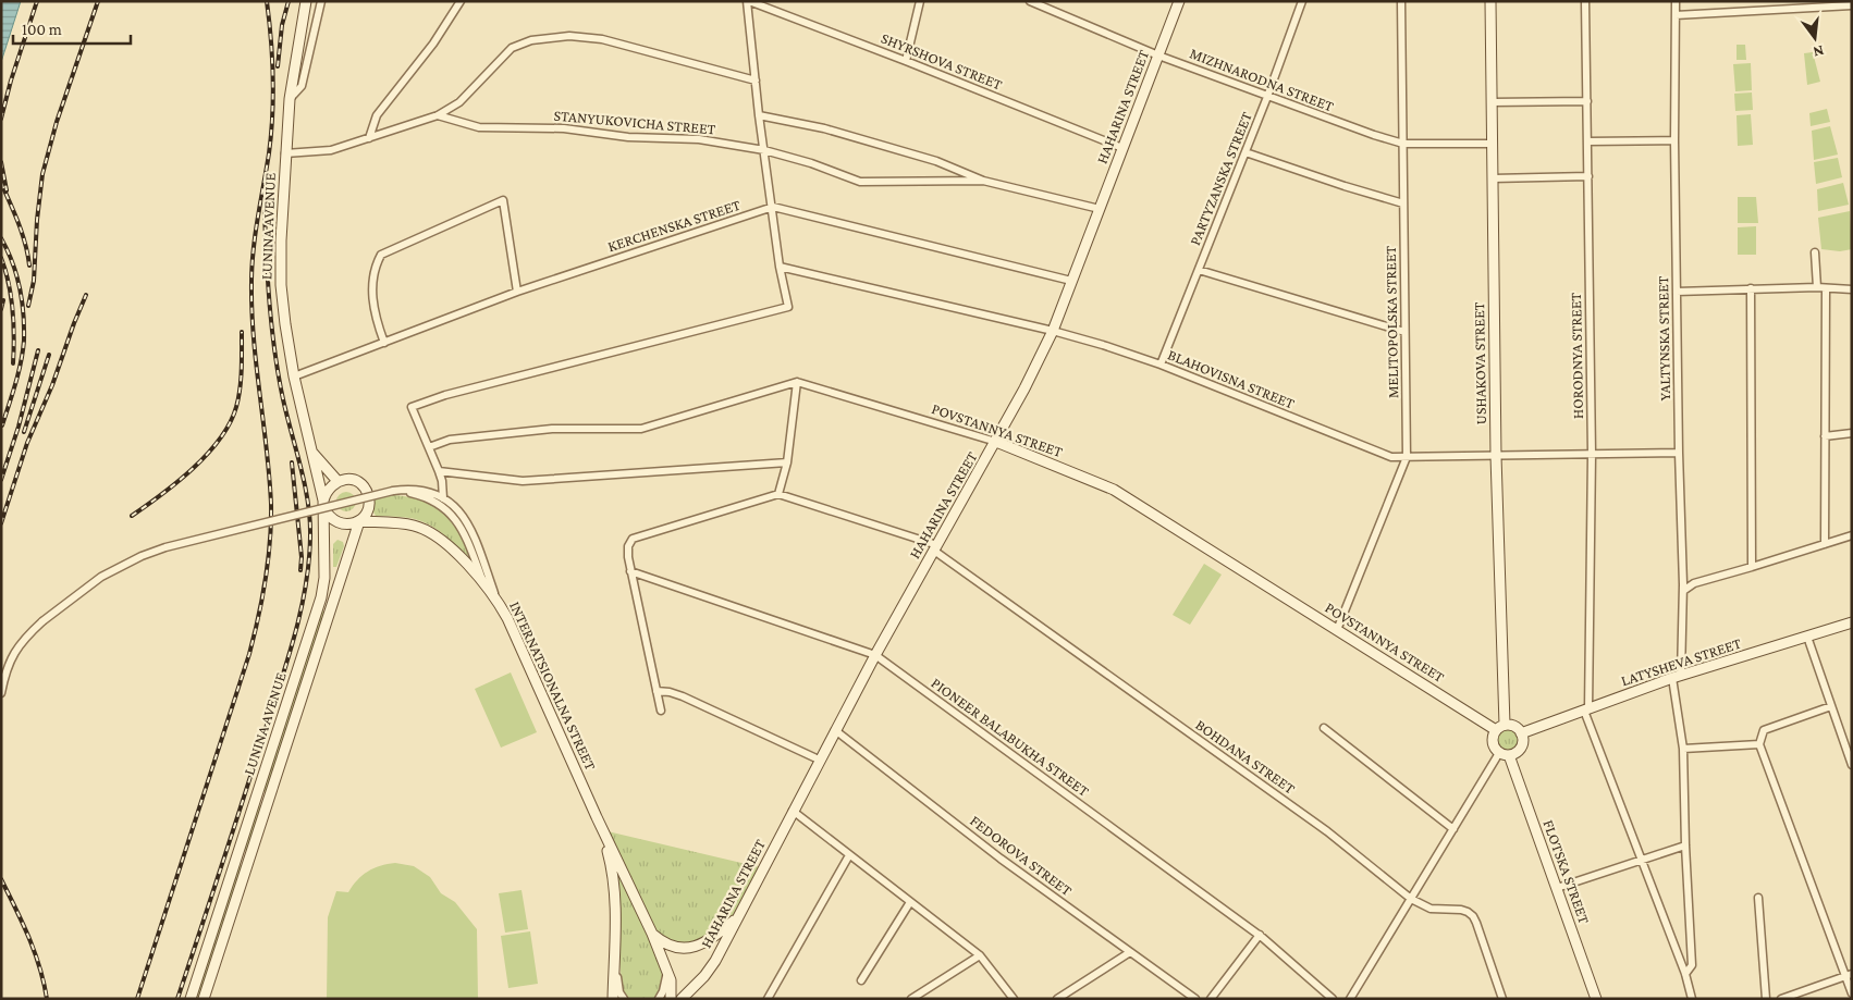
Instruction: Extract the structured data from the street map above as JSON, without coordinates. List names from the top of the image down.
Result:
{
  "streets": {
    "street": [
      "SHYRSHOVA STREET",
      "MIZHNARODNA STREET",
      "HAHARINA STREET",
      "STANYUKOVICHA STREET",
      "PARTYZANSKA STREET",
      "KERCHENSKA STREET",
      "LUNINA AVENUE",
      "MELITOPOLSKA STREET",
      "YALTYNSKA STREET",
      "HORODNYA STREET",
      "USHAKOVA STREET",
      "BLAHOVISNA STREET",
      "POVSTANNYA STREET",
      "LATYSHEVA STREET",
      "INTERNATSIONALNA STREET",
      "PIONEER BALABUKHA STREET",
      "BOHDANA STREET",
      "FEDOROVA STREET",
      "FLOTSKA STREET"
    ]
  },
  "crossings": [
    ["SHYRSHOVA STREET", "HAHARINA STREET"],
    ["MIZHNARODNA STREET", "HAHARINA STREET"],
    ["MIZHNARODNA STREET", "PARTYZANSKA STREET"],
    ["MIZHNARODNA STREET", "MELITOPOLSKA STREET"],
    ["MIZHNARODNA STREET", "USHAKOVA STREET"],
    ["HAHARINA STREET", "STANYUKOVICHA STREET"],
    ["HAHARINA STREET", "BLAHOVISNA STREET"],
    ["HAHARINA STREET", "POVSTANNYA STREET"],
    ["HAHARINA STREET", "PIONEER BALABUKHA STREET"],
    ["HAHARINA STREET", "BOHDANA STREET"],
    ["HAHARINA STREET", "FEDOROVA STREET"],
    ["PARTYZANSKA STREET", "BLAHOVISNA STREET"],
    ["KERCHENSKA STREET", "LUNINA AVENUE"],
    ["LUNINA AVENUE", "INTERNATSIONALNA STREET"],
    ["MELITOPOLSKA STREET", "BLAHOVISNA STREET"],
    ["MELITOPOLSKA STREET", "POVSTANNYA STREET"],
    ["YALTYNSKA STREET", "BLAHOVISNA STREET"],
    ["YALTYNSKA STREET", "LATYSHEVA STREET"],
    ["HORODNYA STREET", "BLAHOVISNA STREET"],
    ["HORODNYA STREET", "LATYSHEVA STREET"],
    ["USHAKOVA STREET", "BLAHOVISNA STREET"],
    ["USHAKOVA STREET", "POVSTANNYA STREET"],
    ["USHAKOVA STREET", "LATYSHEVA STREET"],
    ["USHAKOVA STREET", "FLOTSKA STREET"],
    ["POVSTANNYA STREET", "LATYSHEVA STREET"],
    ["POVSTANNYA STREET", "FLOTSKA STREET"],
    ["LATYSHEVA STREET", "FLOTSKA STREET"]
  ],
  "scale_bar": "100 m",
  "north": "bottom"
}
